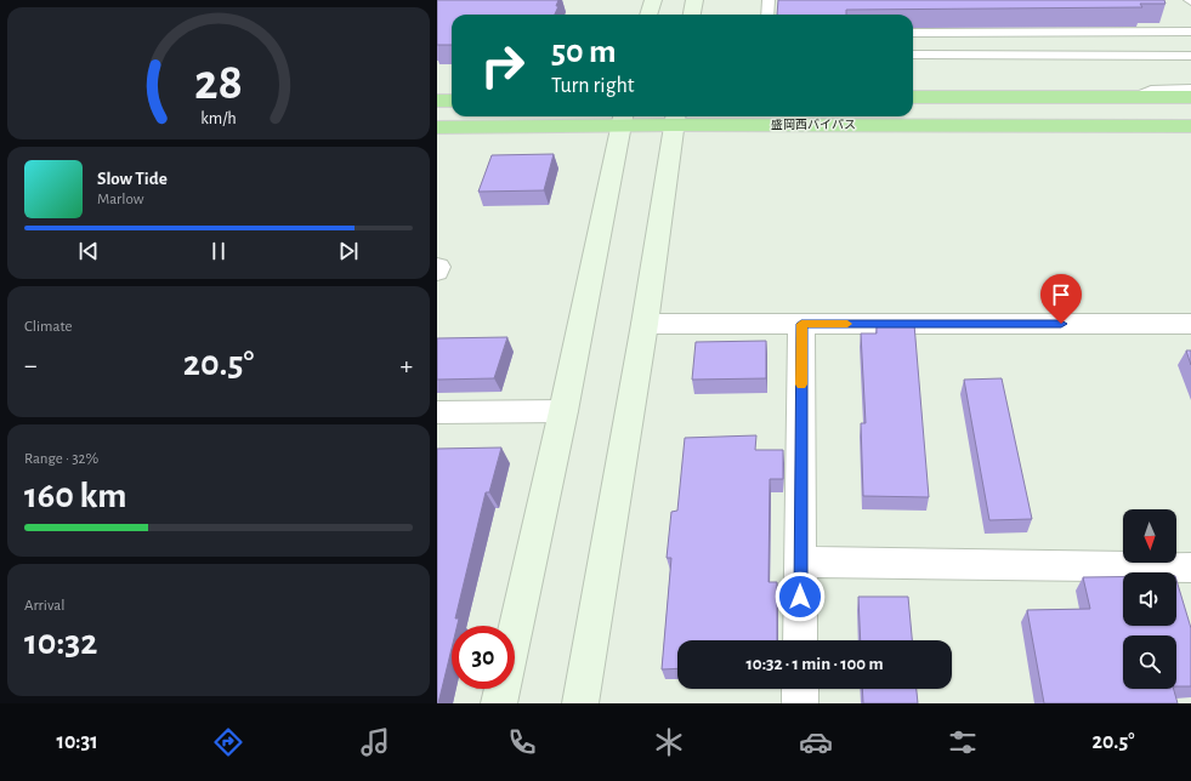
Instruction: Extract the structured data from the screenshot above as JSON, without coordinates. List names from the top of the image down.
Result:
{
  "streets": {
    "highway": ["盛岡西バイパス"]
  },
  "north": "bottom",
  "page": {
    "turn": ["50 m", "Turn right"],
    "song": ["Slow Tide", "Marlow"],
    "tile": [
      "Climate",
      ["Range · 32%", "160 km"],
      ["Arrival", "10:32"]
    ],
    "heat": ["−", "20.5°", "+"],
    "limit": "30",
    "trip": "10:32 · 1 min · 100 m",
    "tabs": ["10:31", "20.5°"],
    "gauge": ["28", "km/h"]
  }
}
